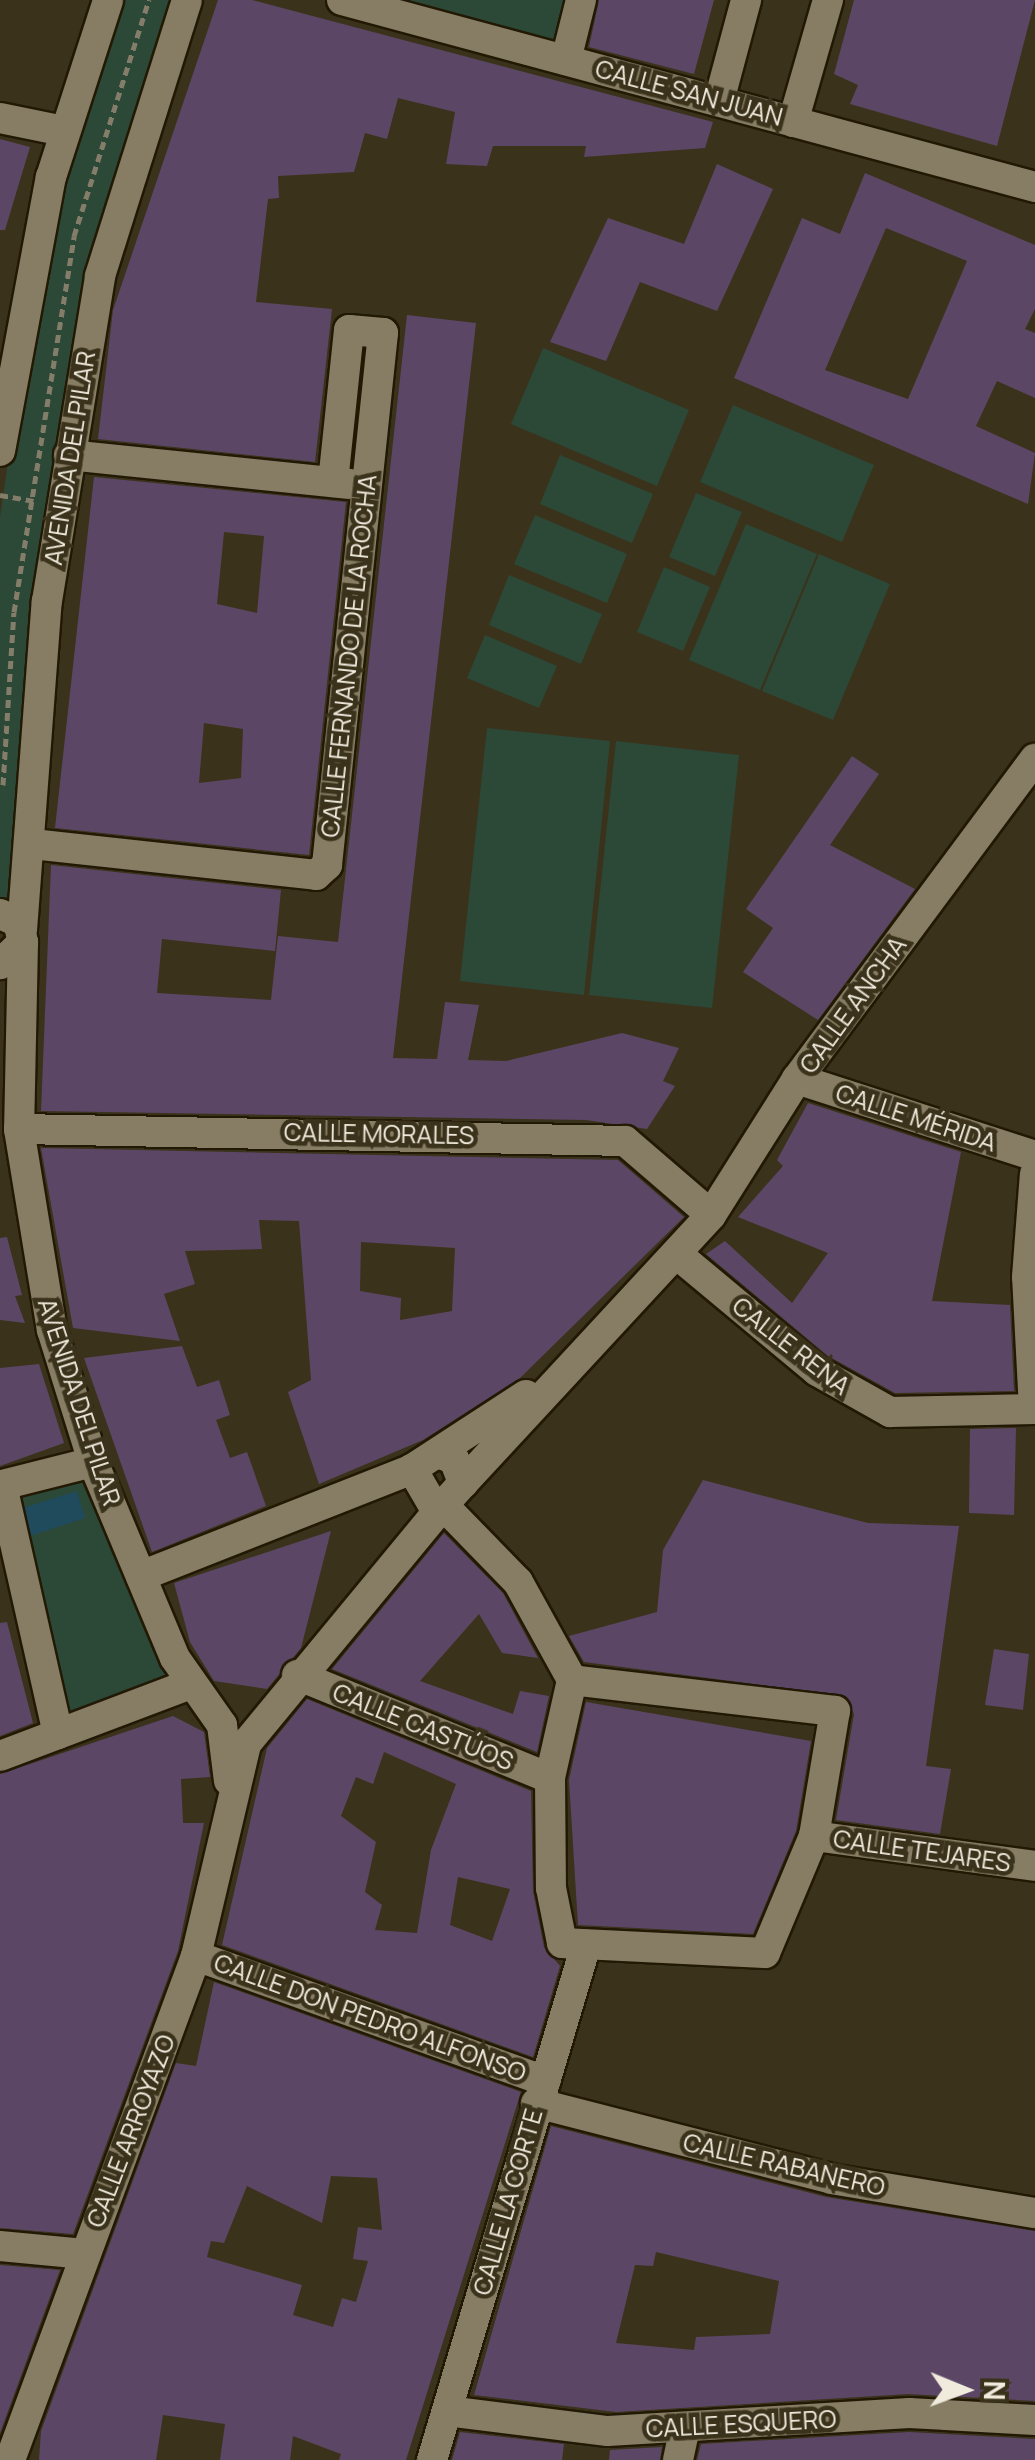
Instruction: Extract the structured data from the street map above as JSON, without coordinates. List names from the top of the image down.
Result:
{
  "streets": {
    "street": [
      "CALLE SAN JUAN",
      "AVENIDA DEL PILAR",
      "CALLE FERNANDO DE LA ROCHA",
      "CALLE ANCHA",
      "CALLE MÉRIDA",
      "CALLE MORALES",
      "CALLE RENA",
      "CALLE CASTÚOS",
      "CALLE TEJARES",
      "CALLE DON PEDRO ALFONSO",
      "CALLE ARROYAZO",
      "CALLE RABANERO",
      "CALLE LA CORTE",
      "CALLE ESQUERO"
    ]
  },
  "crossings": [
    ["AVENIDA DEL PILAR", "CALLE FERNANDO DE LA ROCHA"],
    ["AVENIDA DEL PILAR", "CALLE MORALES"],
    ["AVENIDA DEL PILAR", "CALLE ARROYAZO"],
    ["CALLE ANCHA", "CALLE MÉRIDA"],
    ["CALLE ANCHA", "CALLE MORALES"],
    ["CALLE ANCHA", "CALLE RENA"],
    ["CALLE ANCHA", "CALLE ARROYAZO"],
    ["CALLE CASTÚOS", "CALLE ARROYAZO"],
    ["CALLE TEJARES", "CALLE LA CORTE"],
    ["CALLE DON PEDRO ALFONSO", "CALLE ARROYAZO"],
    ["CALLE DON PEDRO ALFONSO", "CALLE RABANERO"],
    ["CALLE DON PEDRO ALFONSO", "CALLE LA CORTE"],
    ["CALLE RABANERO", "CALLE LA CORTE"],
    ["CALLE LA CORTE", "CALLE ESQUERO"]
  ],
  "north": "right"
}
